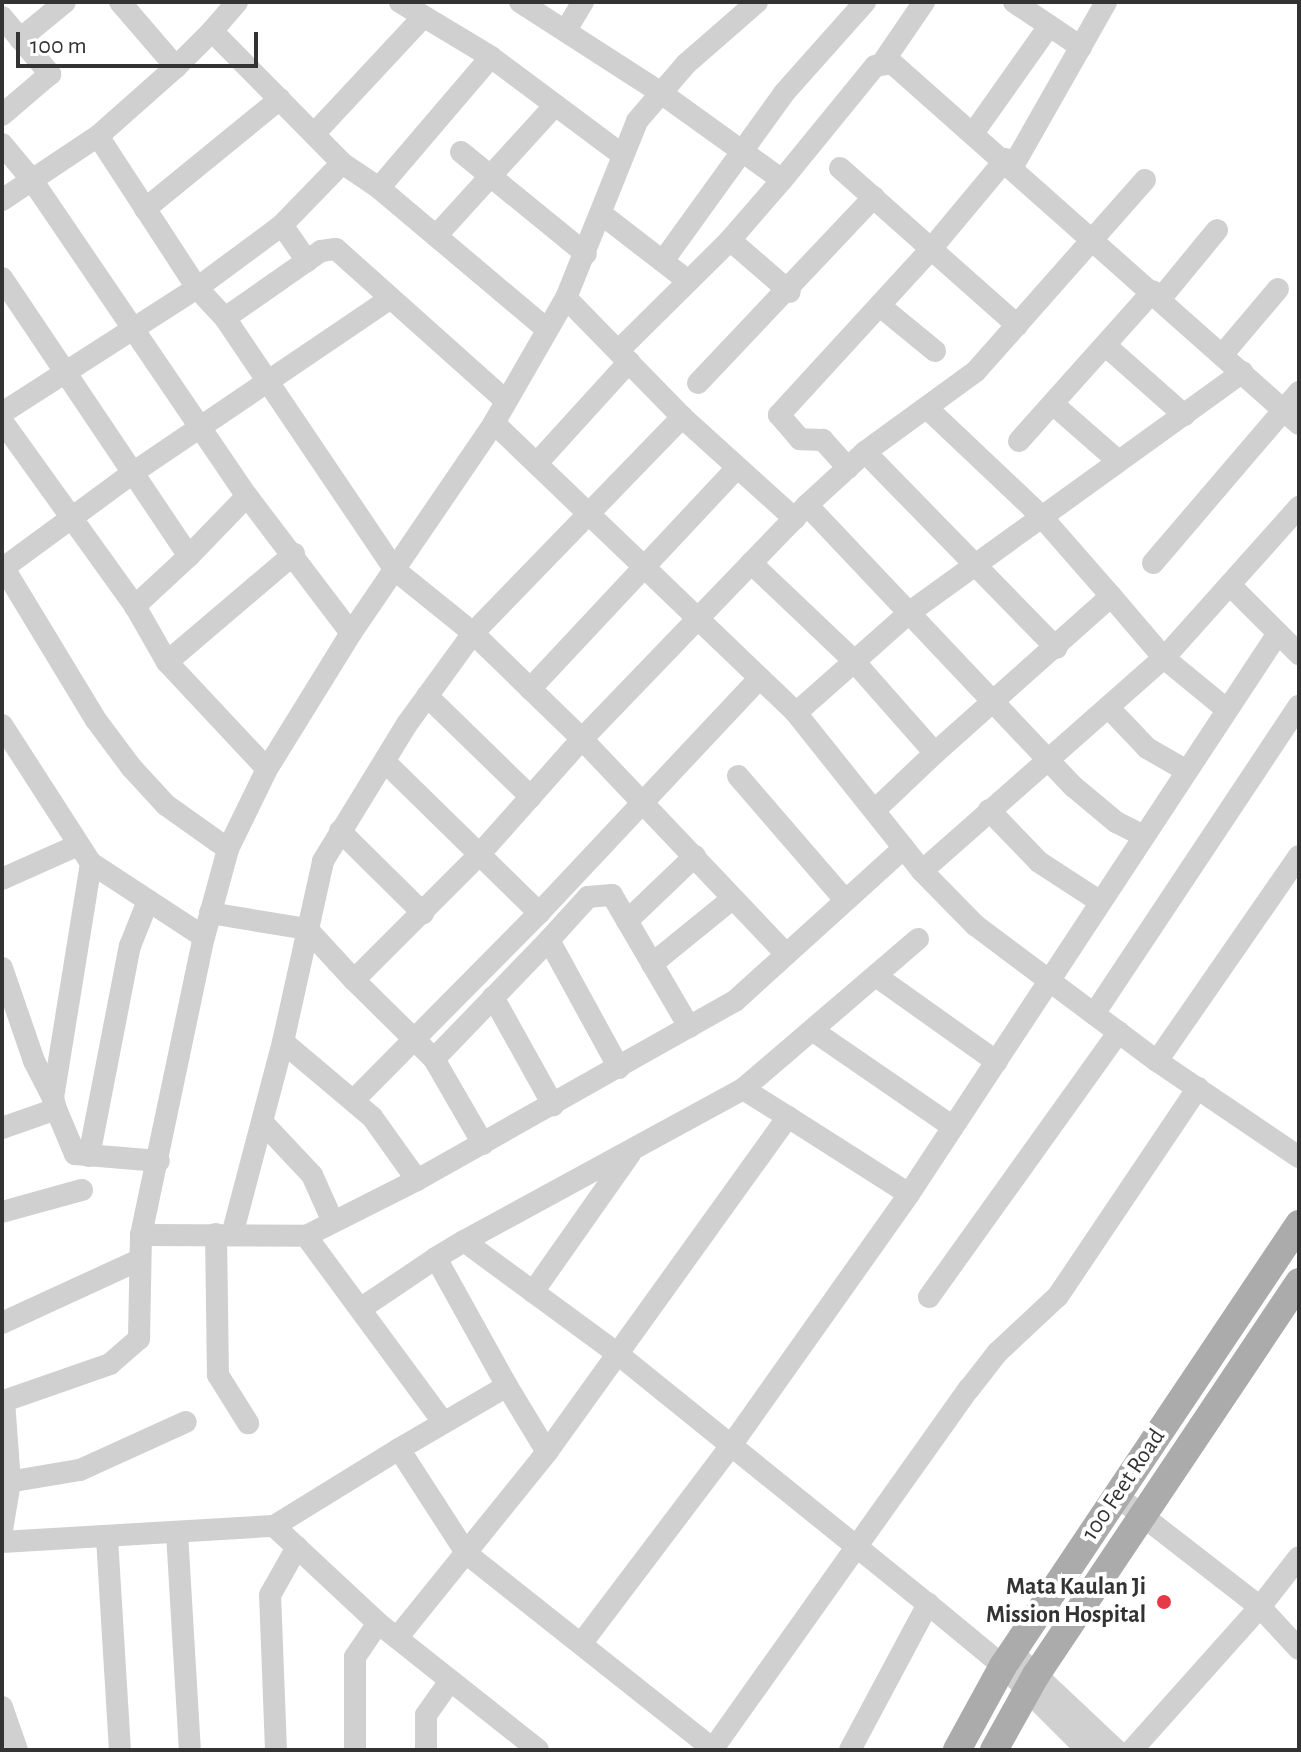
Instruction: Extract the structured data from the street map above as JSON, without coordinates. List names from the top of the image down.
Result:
{
  "streets": {
    "main road": ["100 Feet Road"]
  },
  "places": ["Mata Kaulan Ji Mission Hospital"],
  "scale_bar": "100 m"
}
